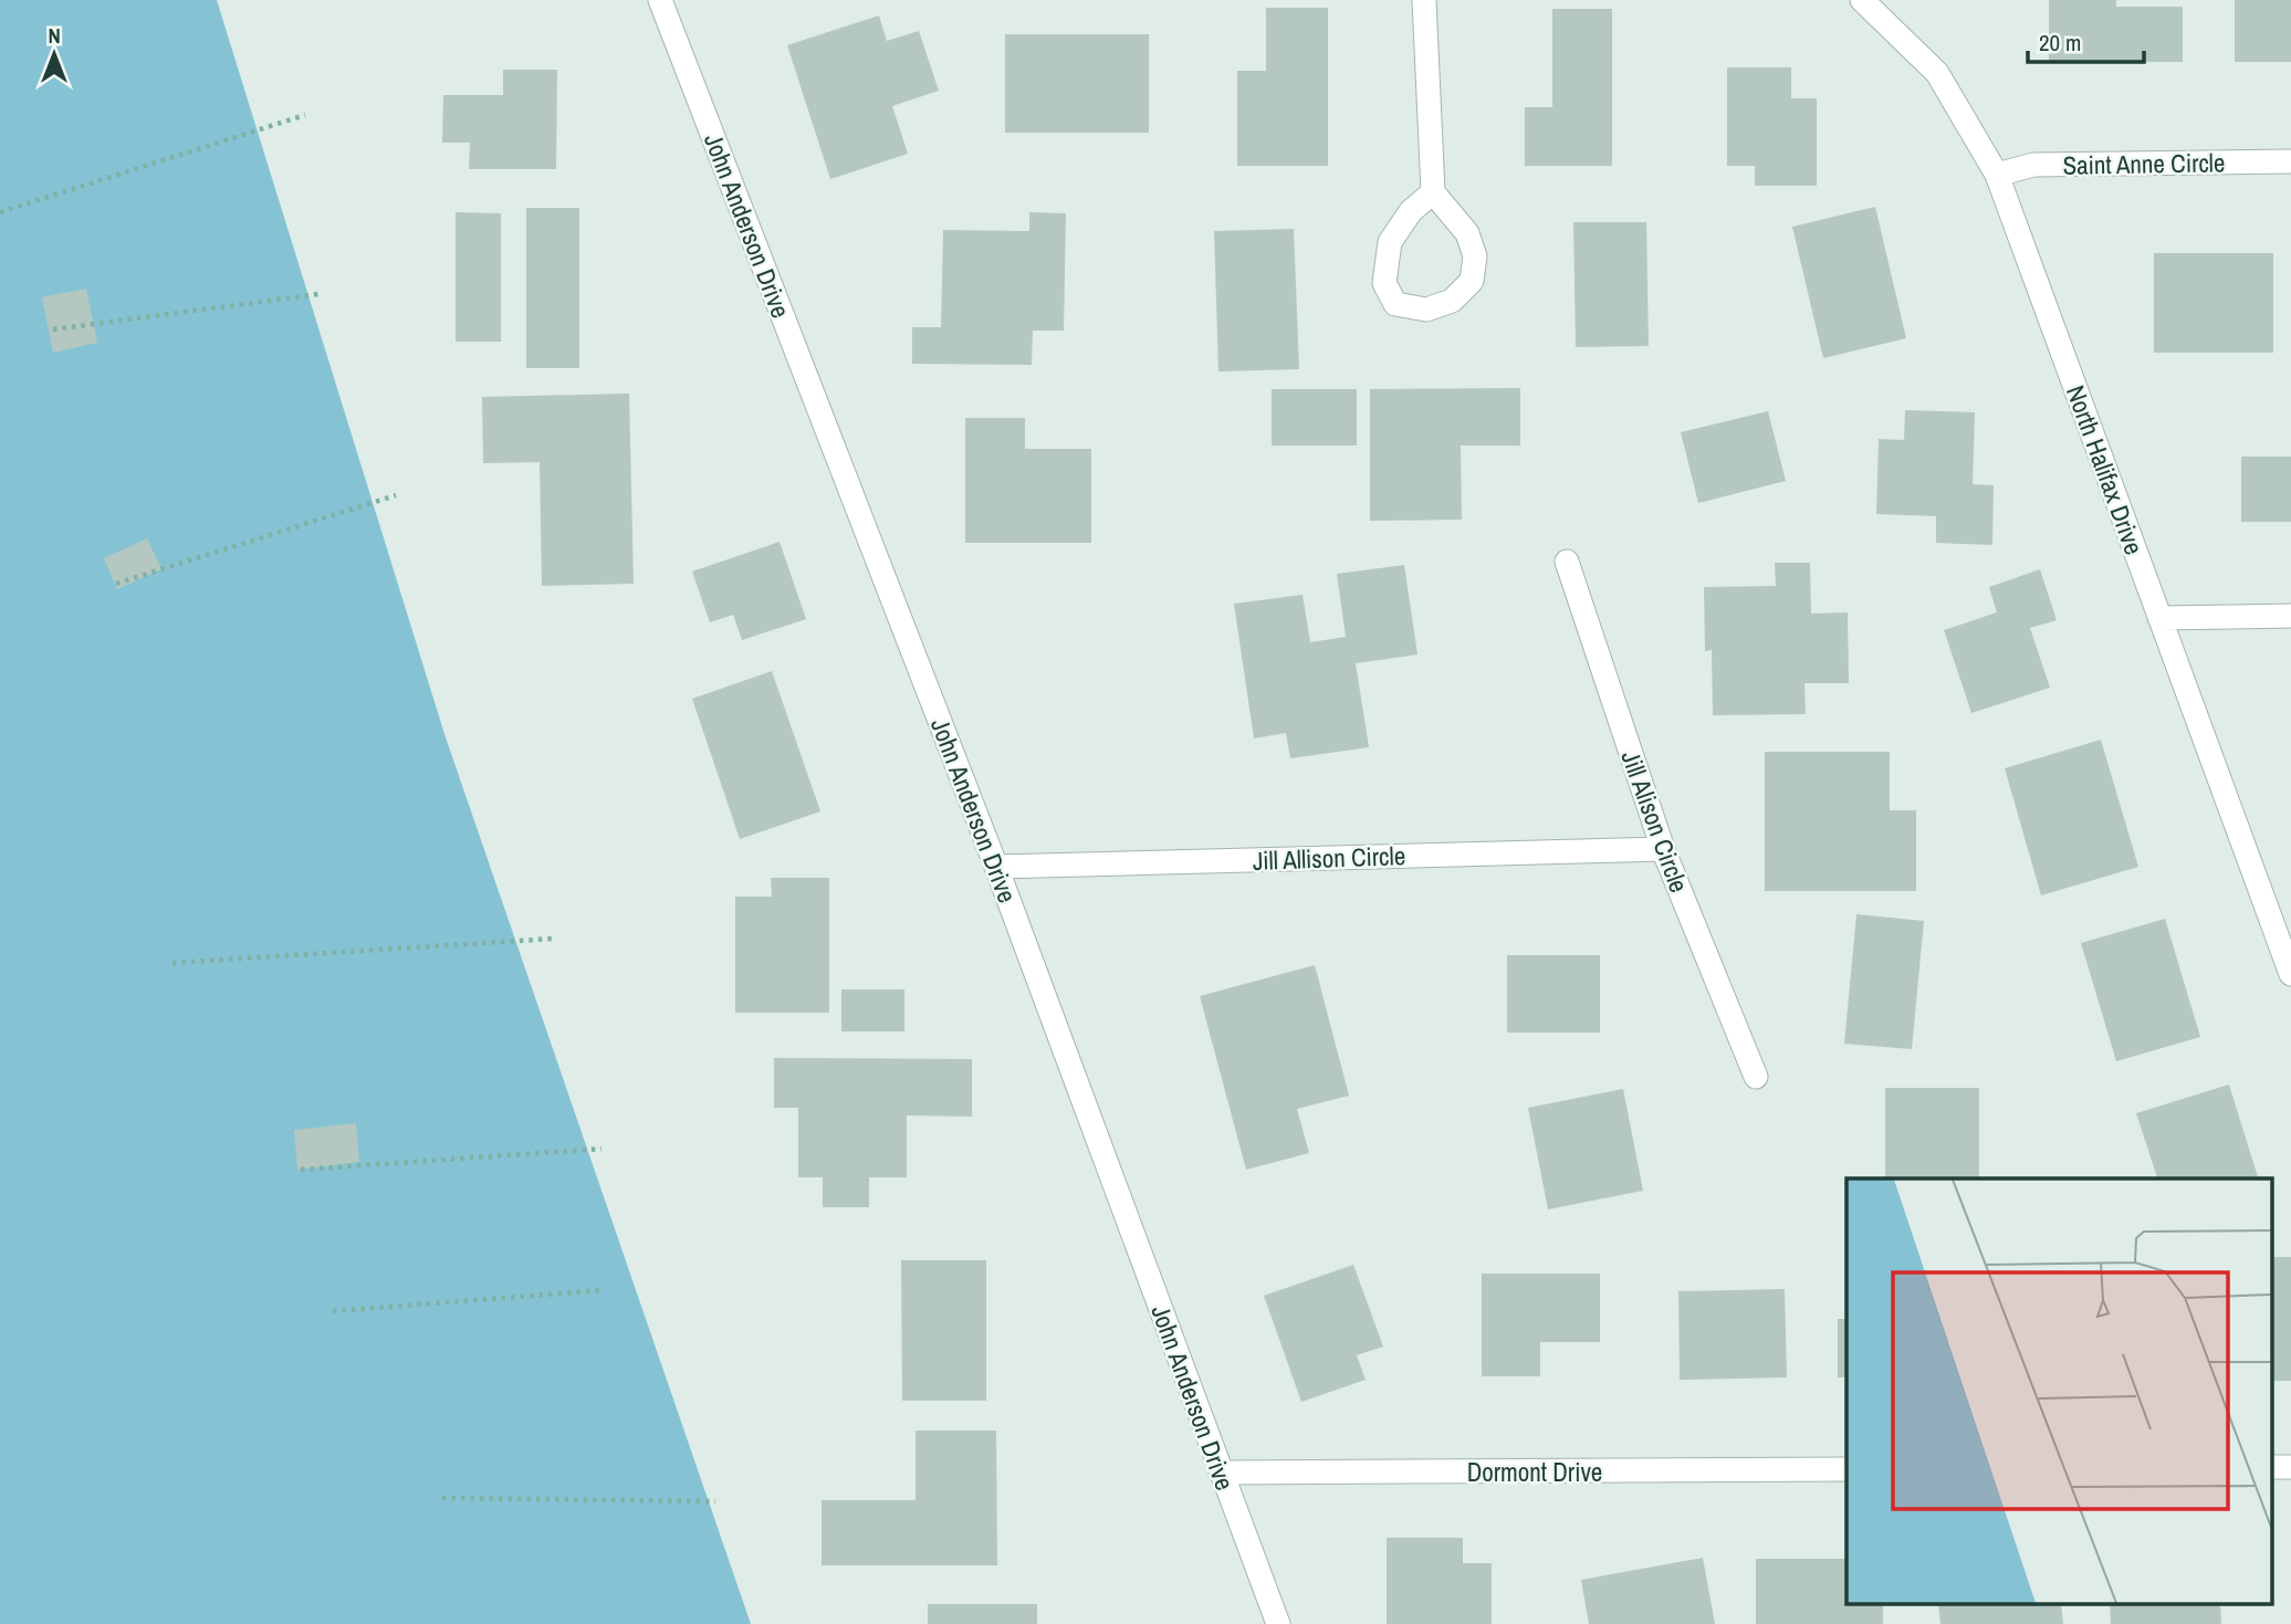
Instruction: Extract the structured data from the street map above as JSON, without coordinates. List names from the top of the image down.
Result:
{
  "streets": {
    "street": [
      "Saint Anne Circle",
      "John Anderson Drive",
      "North Halifax Drive",
      "Jill Alison Circle",
      "Jill Allison Circle",
      "Dormont Drive"
    ]
  },
  "crossings": [
    ["Saint Anne Circle", "North Halifax Drive"],
    ["John Anderson Drive", "Jill Allison Circle"],
    ["John Anderson Drive", "Dormont Drive"],
    ["Jill Alison Circle", "Jill Allison Circle"]
  ],
  "scale_bar": "20 m",
  "north": "top"
}
